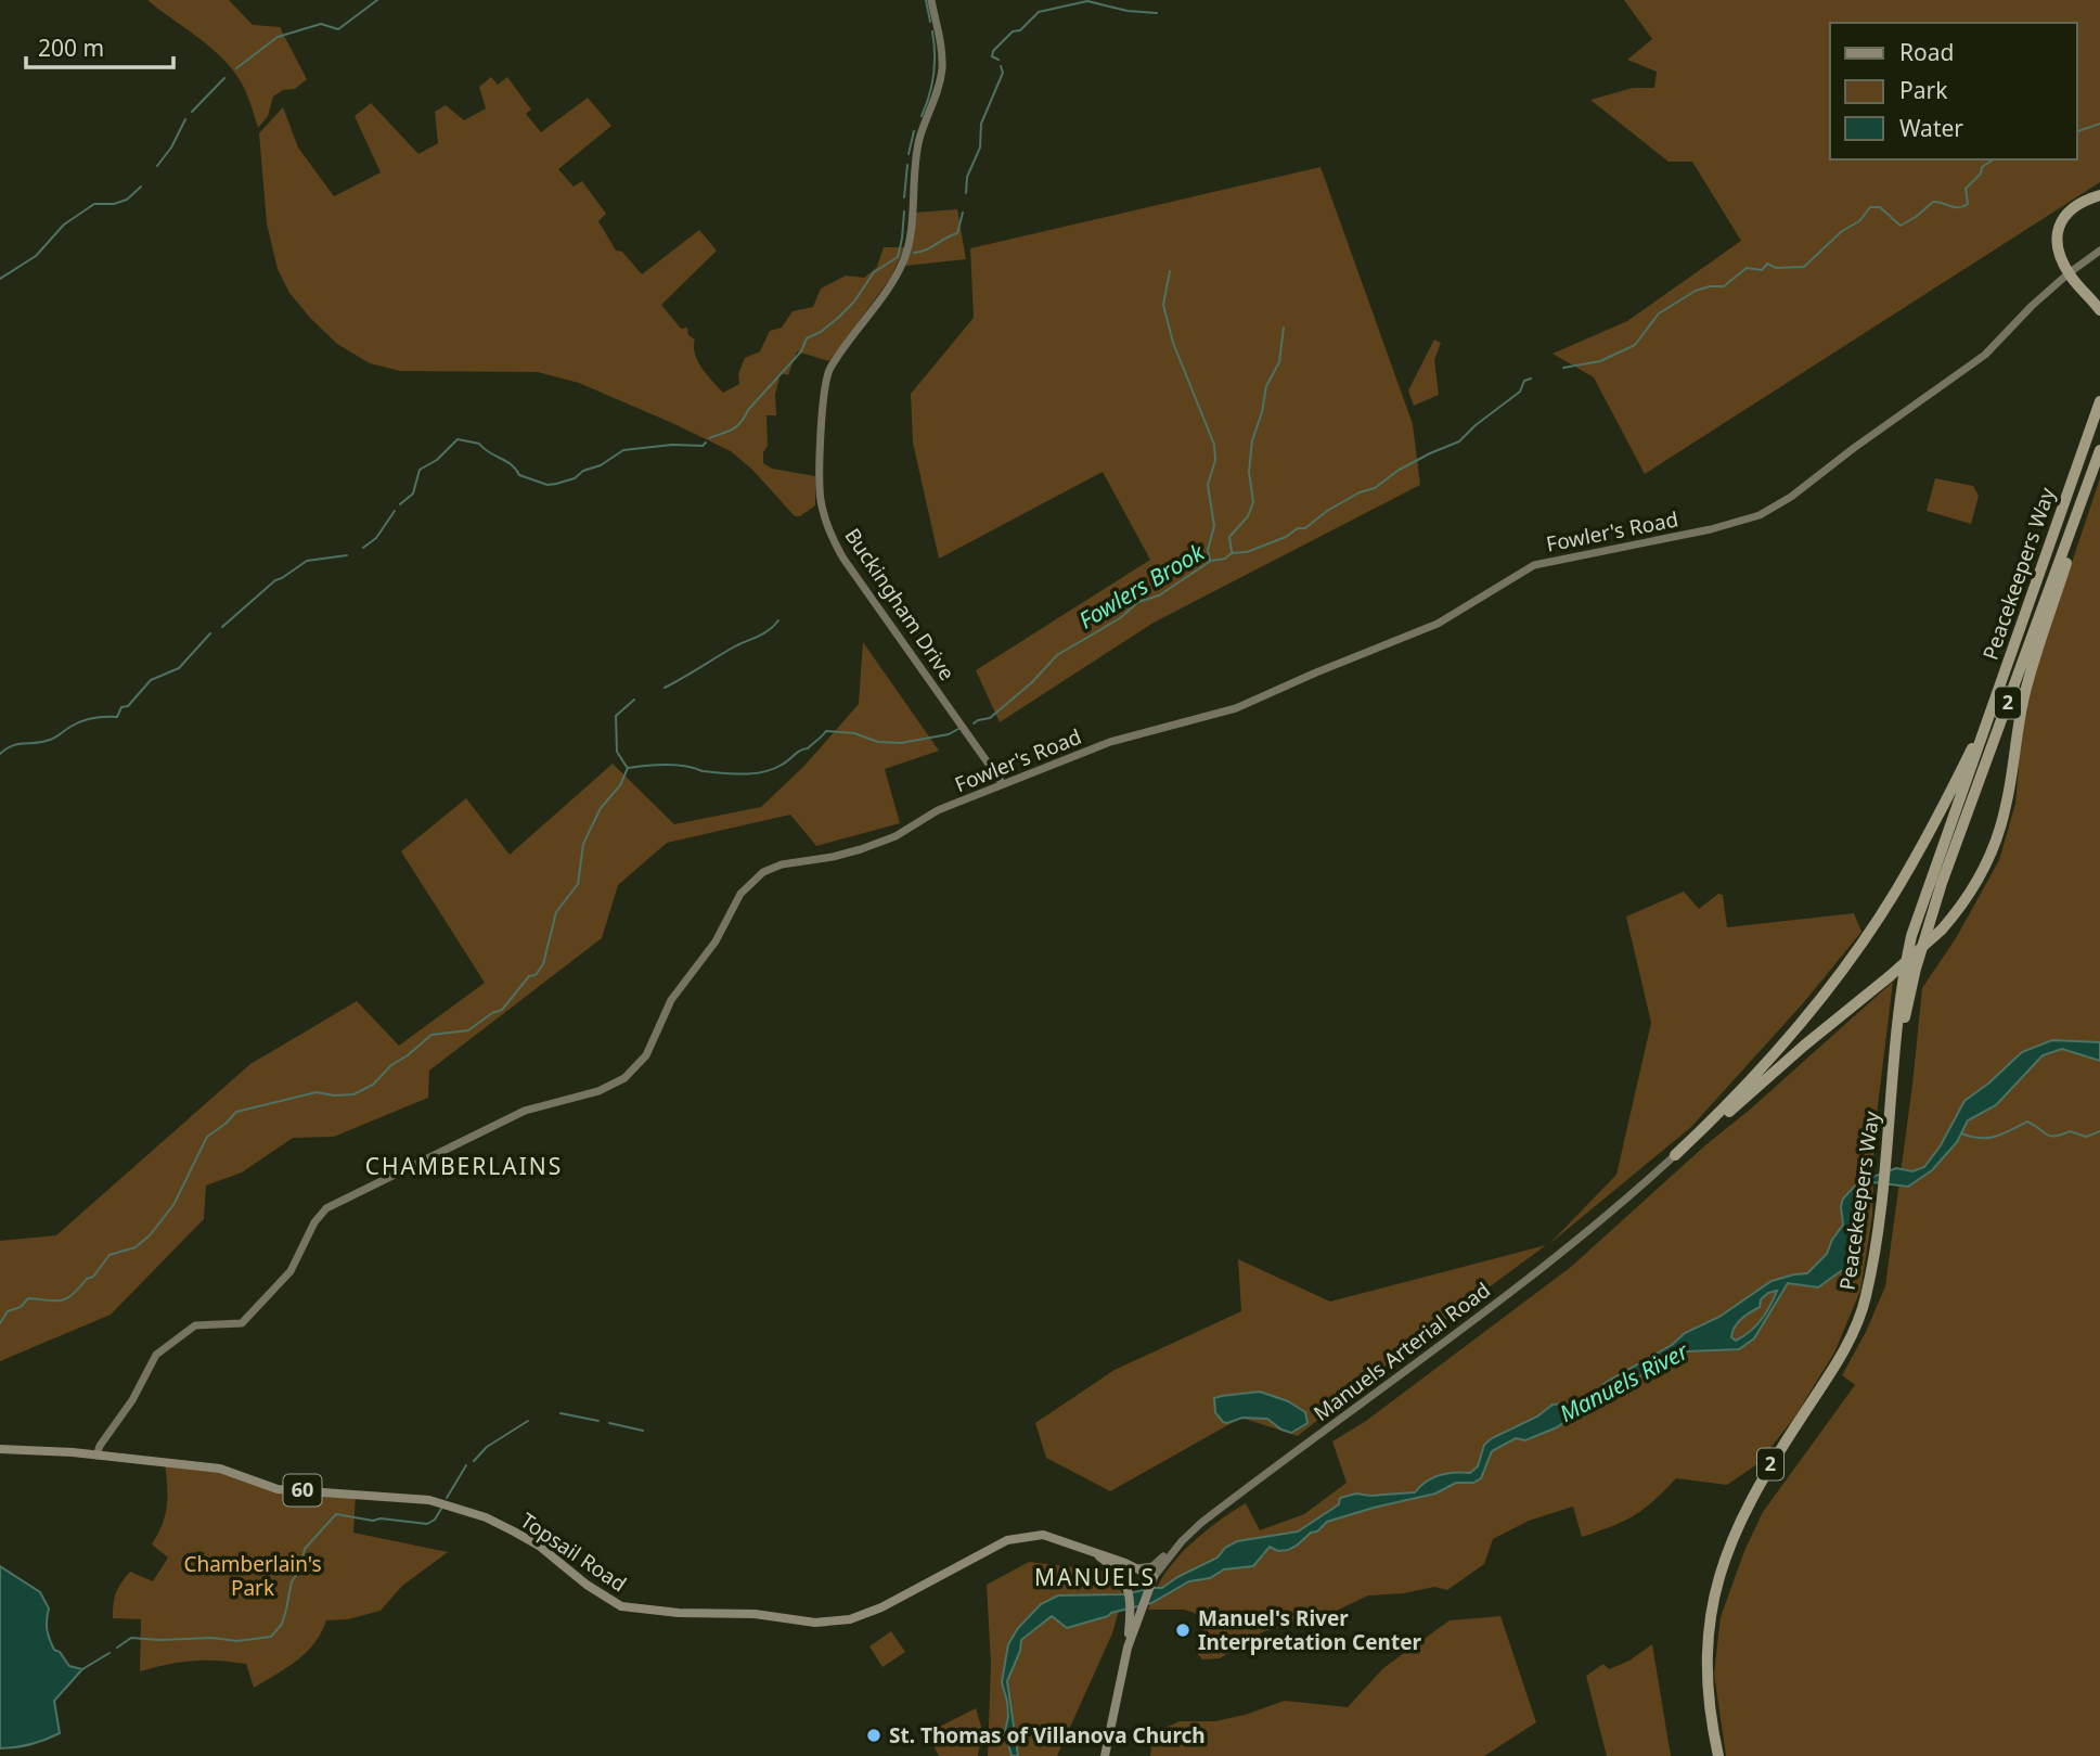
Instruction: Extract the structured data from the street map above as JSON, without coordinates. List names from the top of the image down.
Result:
{
  "streets": {
    "highway": ["Peacekeepers Way", "2"],
    "main road": ["60", "Topsail Road"],
    "street": ["Fowler's Road", "Buckingham Drive", "Manuels Arterial Road"]
  },
  "crossings": [
    ["Fowler's Road", "Buckingham Drive"],
    ["Fowler's Road", "Topsail Road"],
    ["Manuels Arterial Road", "Topsail Road"]
  ],
  "districts": ["CHAMBERLAINS", "MANUELS"],
  "water": ["Fowlers Brook", "Manuels River"],
  "parks": ["Chamberlain's Park"],
  "places": ["Manuel's River Interpretation Center", "St. Thomas of Villanova Church"],
  "legend": ["Road", "Park", "Water"],
  "scale_bar": "200 m"
}
